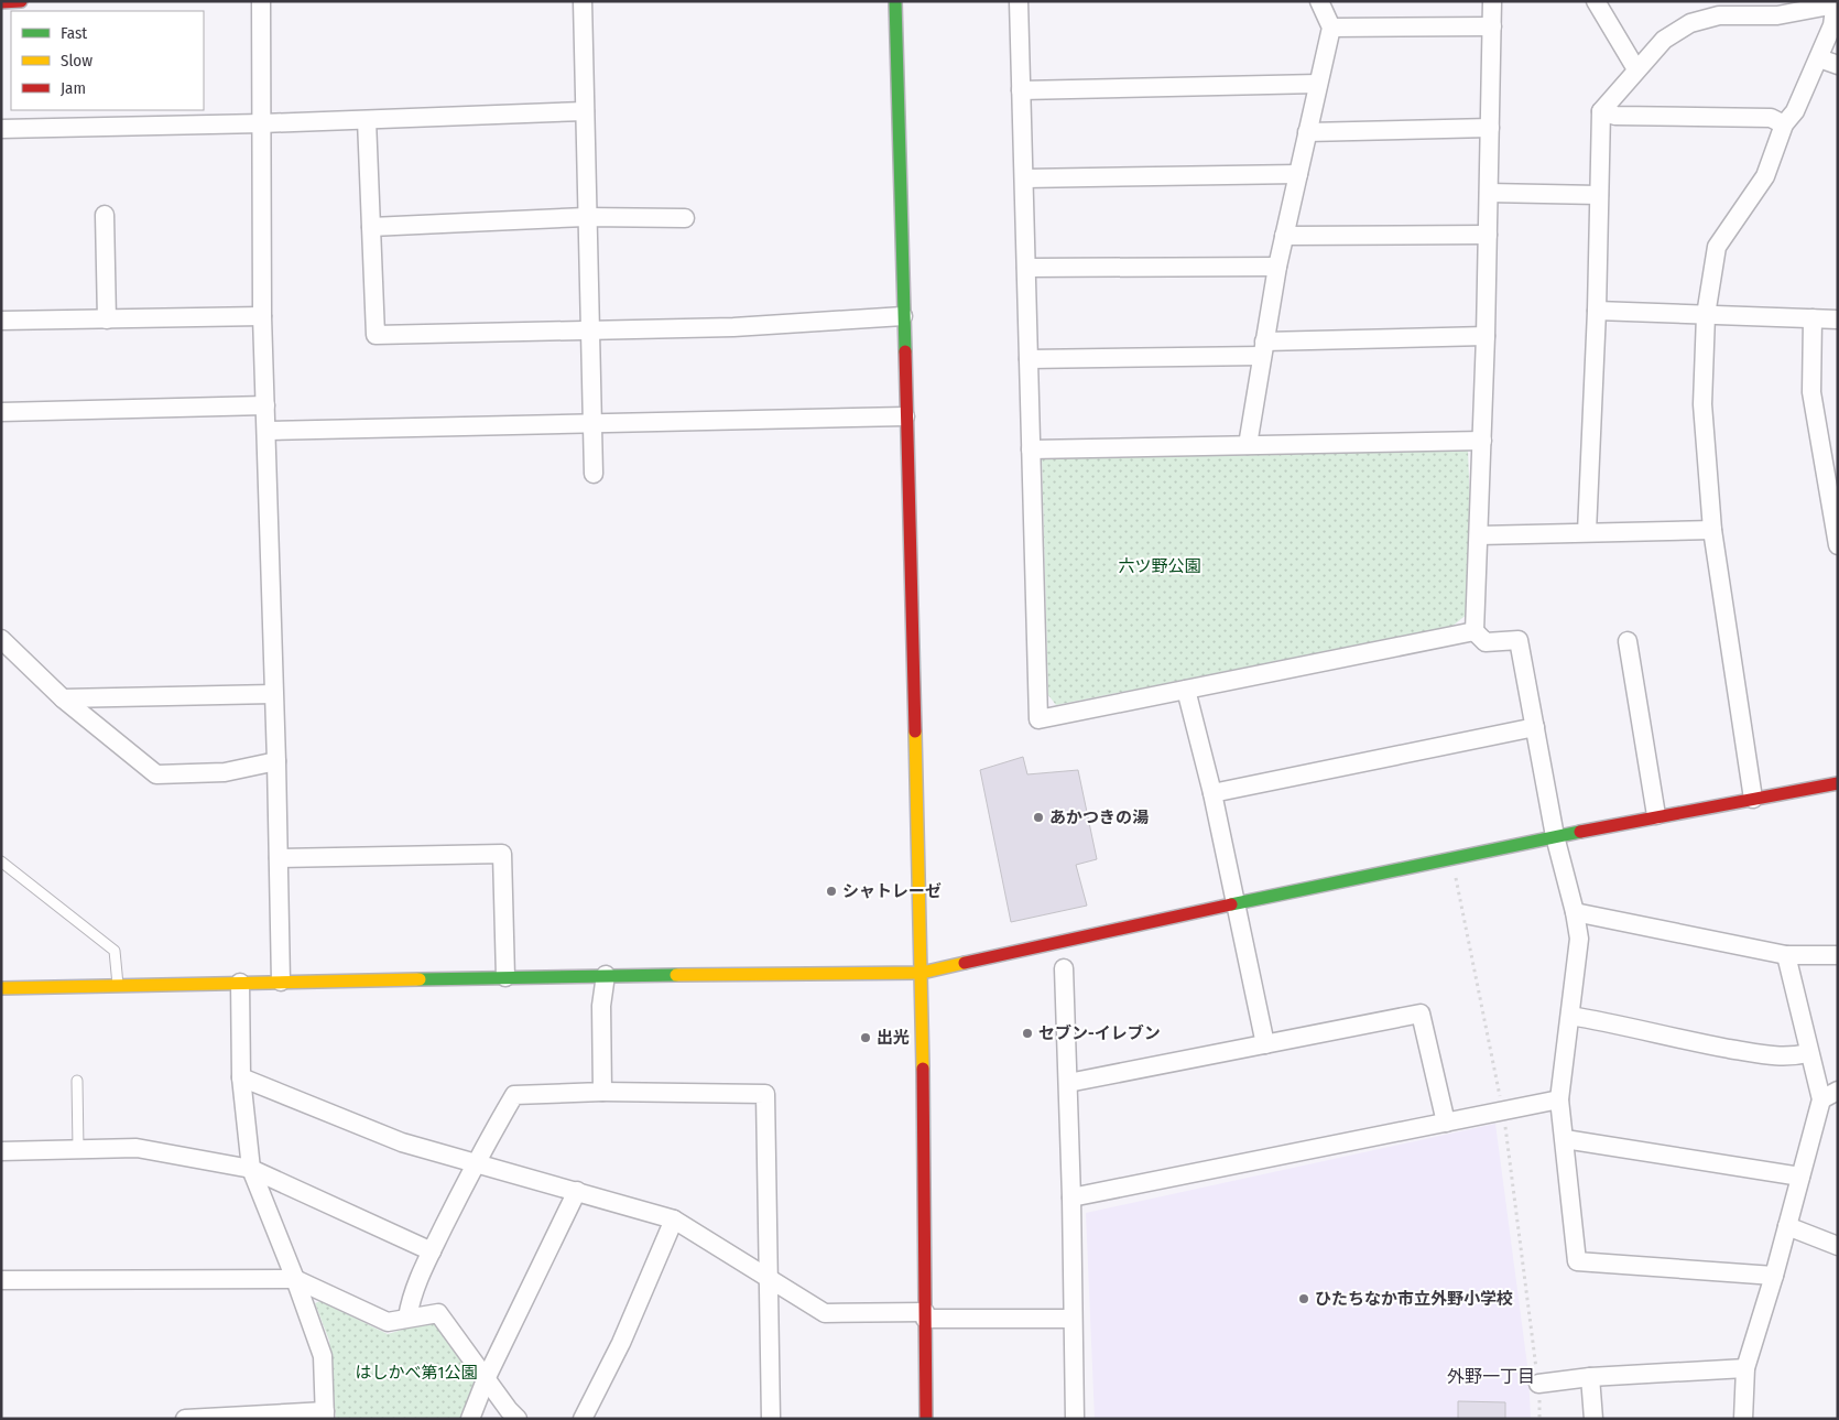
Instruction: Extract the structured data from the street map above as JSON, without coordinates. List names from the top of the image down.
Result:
{
  "districts": ["外野一丁目"],
  "parks": ["六ツ野公園", "はしかべ第1公園"],
  "places": [
    "あかつきの湯",
    "シャトレーゼ",
    "セブン-イレブン",
    "出光",
    "ひたちなか市立外野小学校"
  ],
  "legend": ["Fast", "Slow", "Jam"]
}
